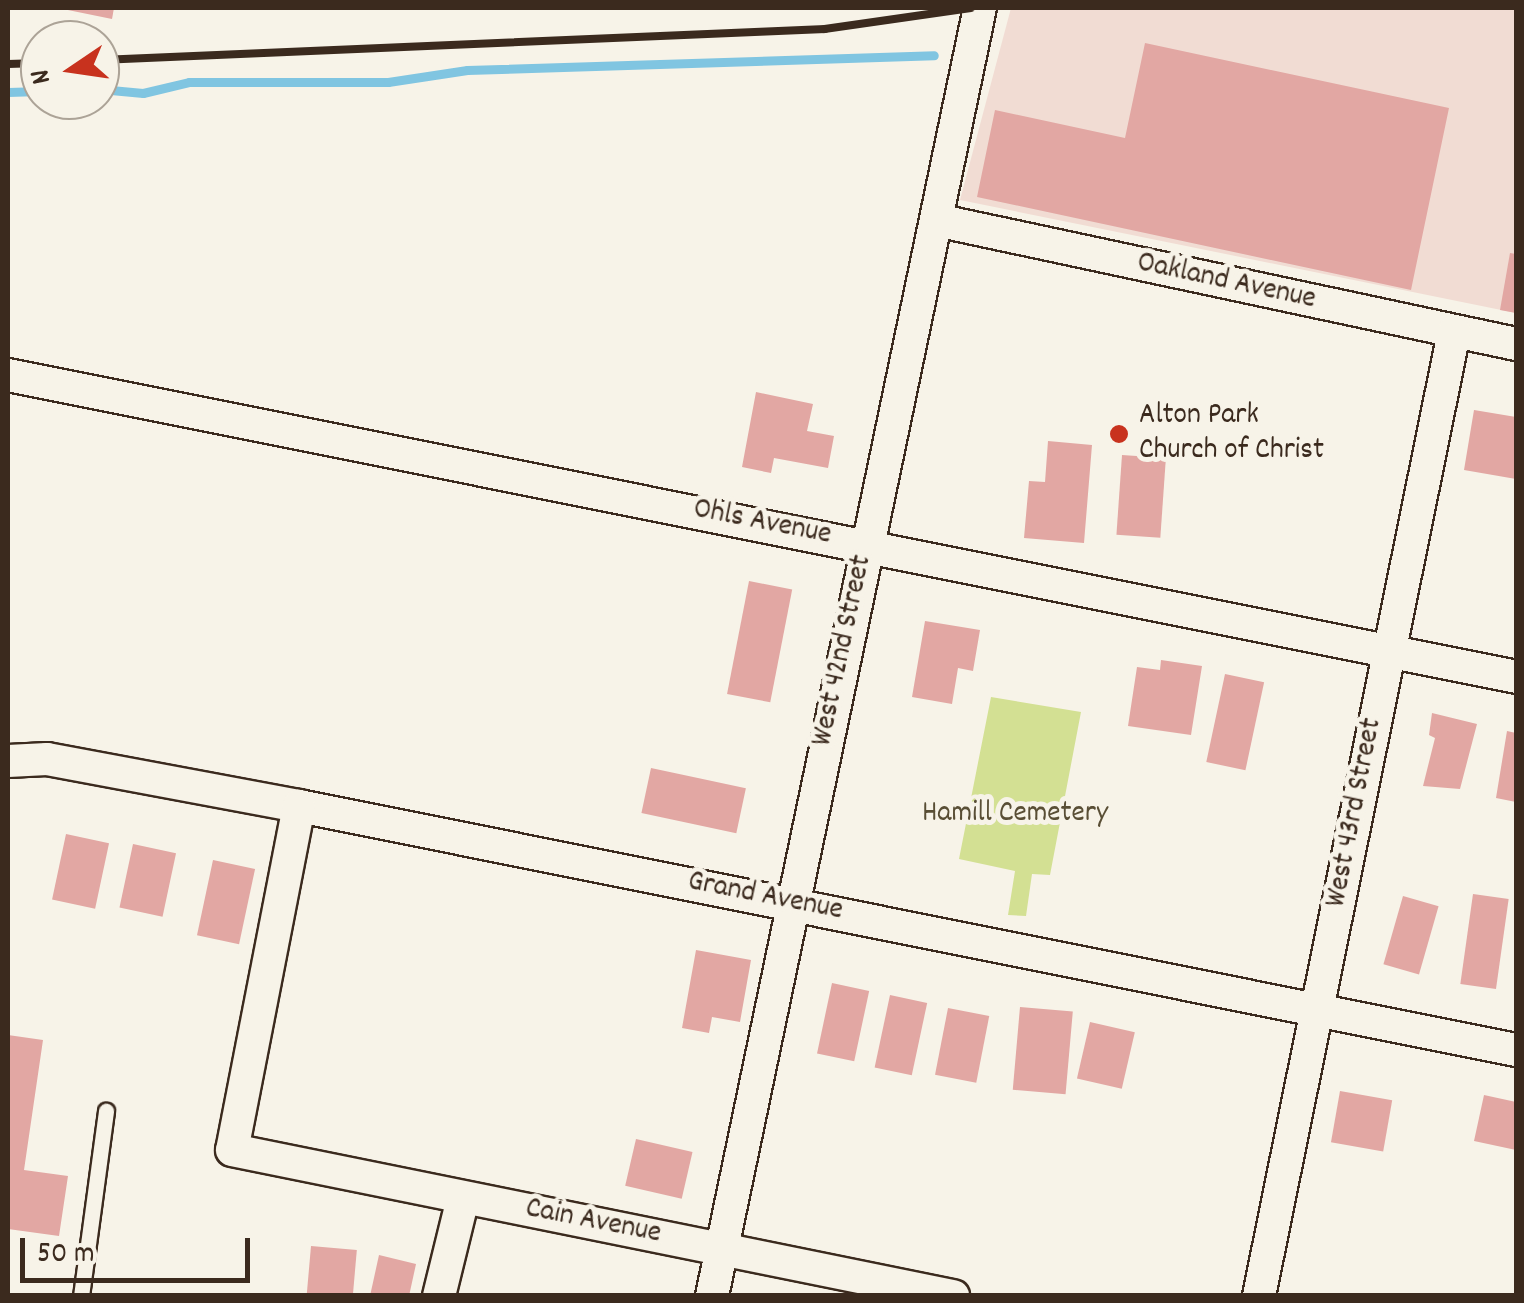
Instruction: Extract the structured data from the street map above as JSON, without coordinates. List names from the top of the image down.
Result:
{
  "streets": {
    "street": [
      "Oakland Avenue",
      "Ohls Avenue",
      "West 42nd Street",
      "West 43rd Street",
      "Grand Avenue",
      "Cain Avenue"
    ]
  },
  "crossings": [
    ["Oakland Avenue", "West 42nd Street"],
    ["Oakland Avenue", "West 43rd Street"],
    ["Ohls Avenue", "West 42nd Street"],
    ["Ohls Avenue", "West 43rd Street"],
    ["West 42nd Street", "Grand Avenue"],
    ["West 42nd Street", "Cain Avenue"],
    ["West 43rd Street", "Grand Avenue"],
    ["Grand Avenue", "Cain Avenue"]
  ],
  "parks": ["Hamill Cemetery"],
  "places": ["Alton Park Church of Christ"],
  "scale_bar": "50 m",
  "north": "left"
}
